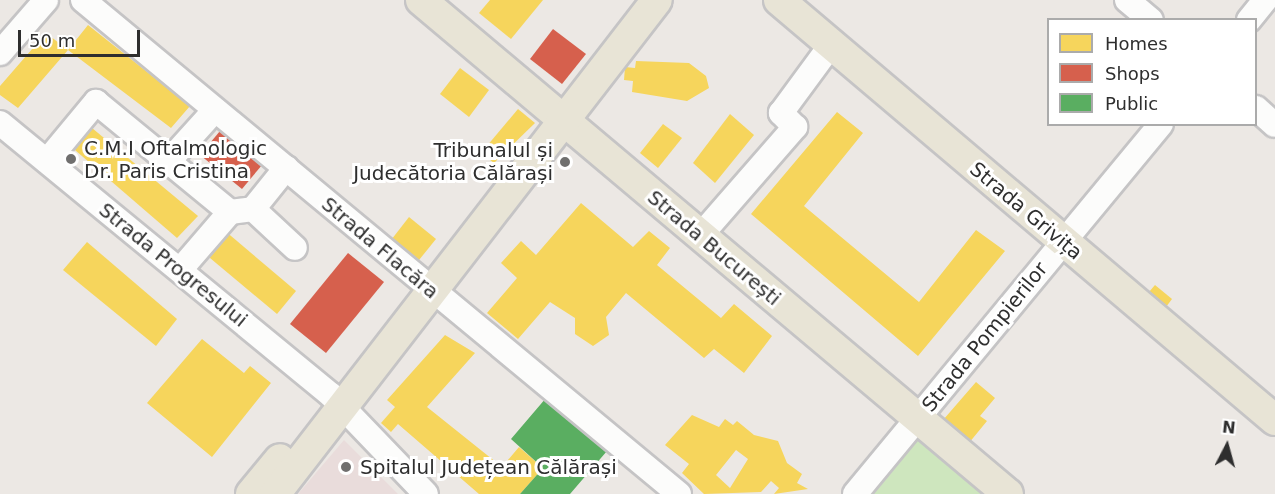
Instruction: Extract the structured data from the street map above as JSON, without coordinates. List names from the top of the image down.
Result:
{
  "streets": {
    "main road": ["Strada Grivița", "Strada București"],
    "street": ["Strada Flacăra", "Strada Progresului", "Strada Pompierilor"]
  },
  "crossings": [
    ["Strada Grivița", "Strada Pompierilor"],
    ["Strada București", "Strada Pompierilor"]
  ],
  "places": ["C.M.I Oftalmologic Dr. Paris Cristina", "Tribunalul și Judecătoria Călărași", "Spitalul Județean Călărași"],
  "legend": ["Homes", "Shops", "Public"],
  "scale_bar": "50 m",
  "north": "top"
}
